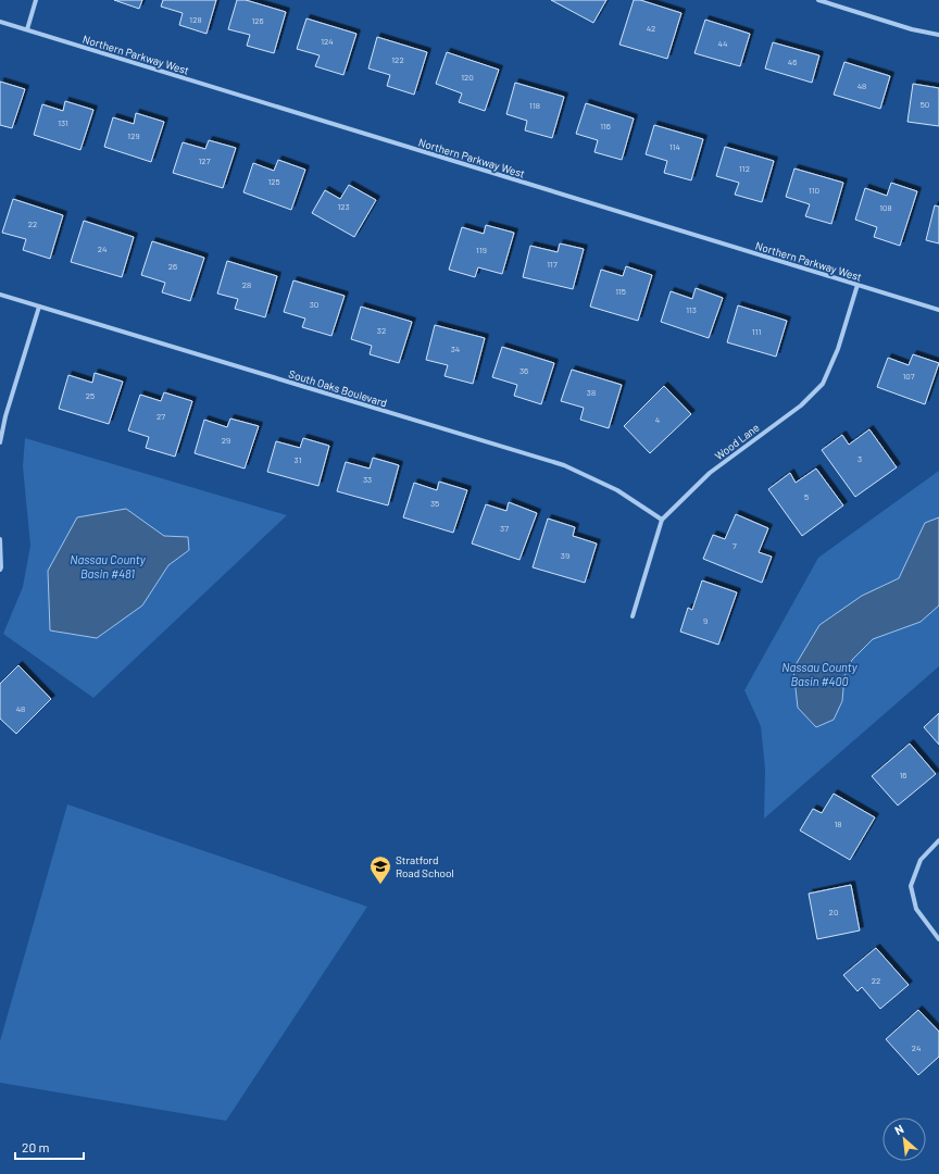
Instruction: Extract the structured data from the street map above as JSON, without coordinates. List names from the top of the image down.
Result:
{
  "streets": {
    "street": ["Northern Parkway West", "South Oaks Boulevard", "Wood Lane"]
  },
  "crossings": [
    ["Northern Parkway West", "Wood Lane"],
    ["South Oaks Boulevard", "Wood Lane"]
  ],
  "water": ["Nassau County Basin #481", "Nassau County Basin #400"],
  "places": {
    "school or university": ["Stratford Road School"]
  },
  "house_numbers": [
    "128",
    "126",
    "42",
    "124",
    "44",
    "122",
    "46",
    "120",
    "48",
    "50",
    "118",
    "131",
    "116",
    "129",
    "114",
    "127",
    "112",
    "125",
    "110",
    "123",
    "108",
    "22",
    "24",
    "119",
    "117",
    "26",
    "28",
    "115",
    "30",
    "113",
    "32",
    "111",
    "34",
    "36",
    "107",
    "38",
    "25",
    "27",
    "4",
    "29",
    "3",
    "31",
    "33",
    "5",
    "35",
    "37",
    "7",
    "39",
    "9",
    "48",
    "16",
    "18",
    "20",
    "22",
    "24"
  ],
  "scale_bar": "20 m",
  "north": "top left"
}
